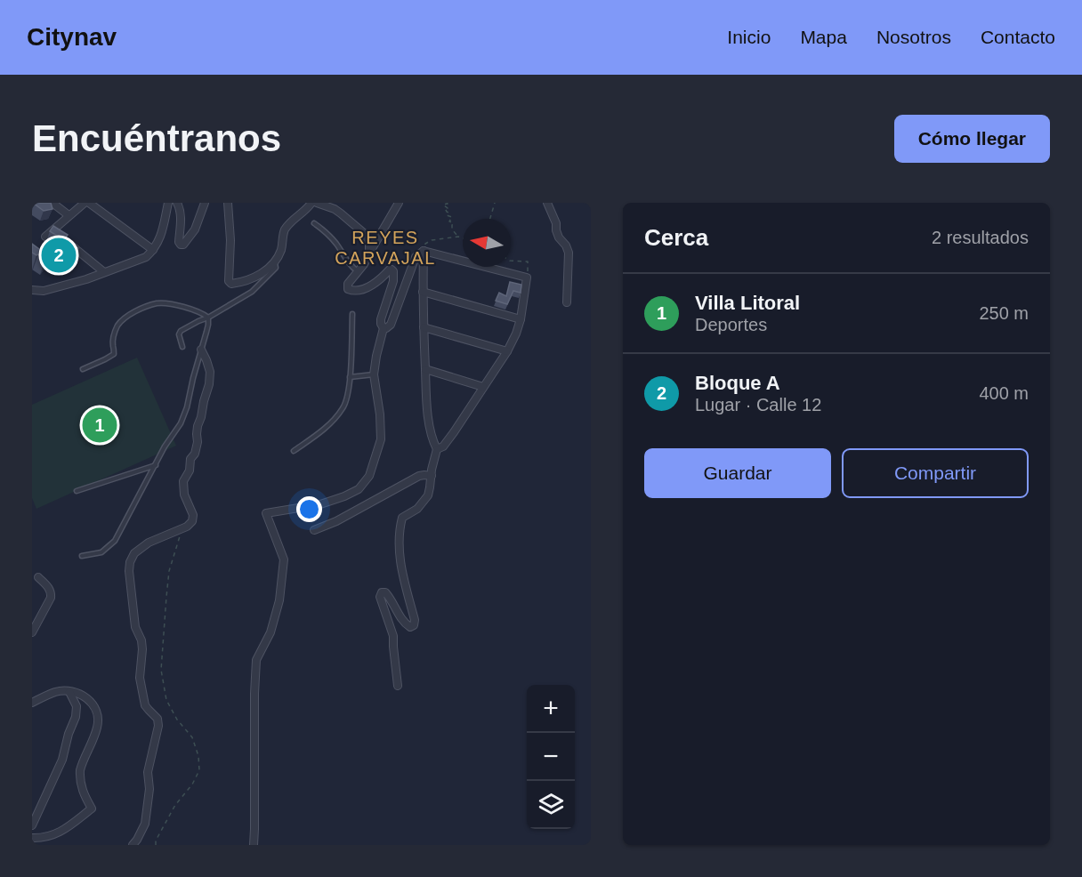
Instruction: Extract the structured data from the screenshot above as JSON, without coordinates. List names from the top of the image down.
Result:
{
  "districts": ["REYES CARVAJAL"],
  "north": "left",
  "page": {
    "header": "Citynav",
    "nav": [
      "Inicio",
      "Mapa",
      "Nosotros",
      "Contacto"
    ],
    "buttons": [
      "Cómo llegar",
      ["Guardar", "Compartir"]
    ],
    "title": "Encuéntranos",
    "heading": ["Cerca", "2 resultados"],
    "pins": ["2", "1"],
    "list": [
      {
        "mark": "1",
        "name": "Villa Litoral",
        "note": "Deportes",
        "value": "250 m"
      },
      {
        "mark": "2",
        "name": "Bloque A",
        "note": "Lugar · Calle 12",
        "value": "400 m"
      }
    ],
    "map_buttons": ["+", "−"]
  }
}
